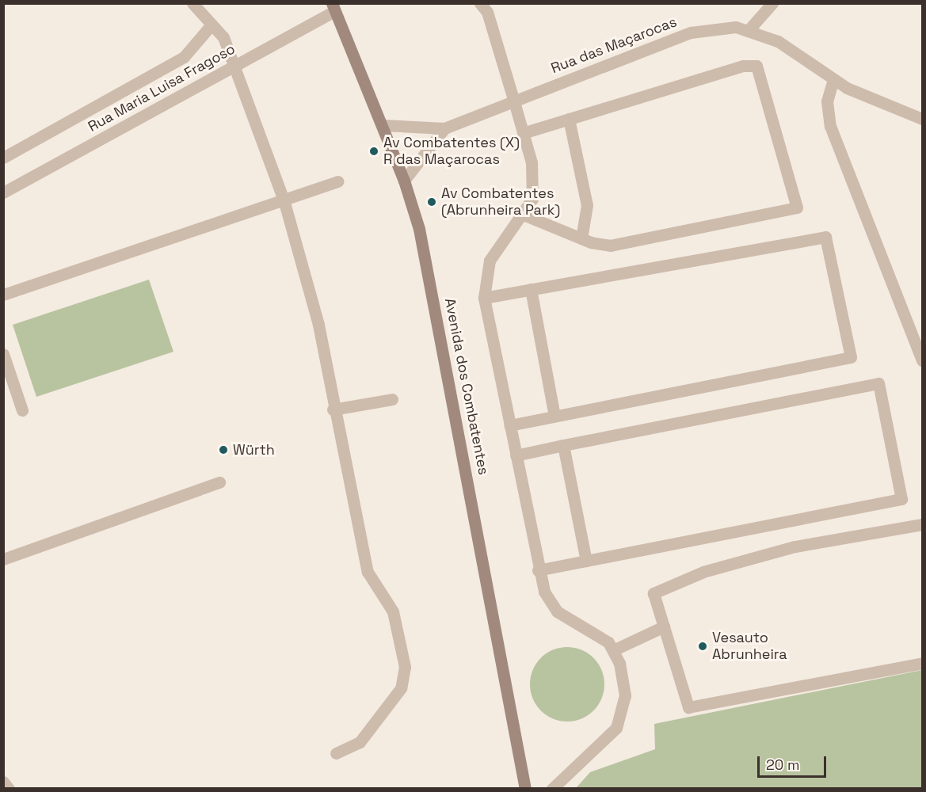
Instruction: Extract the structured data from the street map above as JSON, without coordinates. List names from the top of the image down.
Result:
{
  "streets": {
    "street": ["Rua das Maçarocas", "Rua Maria Luisa Fragoso", "Avenida dos Combatentes"]
  },
  "crossings": [
    ["Rua das Maçarocas", "Avenida dos Combatentes"],
    ["Rua Maria Luisa Fragoso", "Avenida dos Combatentes"]
  ],
  "places": [
    "Av Combatentes (X) R das Maçarocas",
    "Av Combatentes (Abrunheira Park)",
    "Würth",
    "Vesauto Abrunheira"
  ],
  "scale_bar": "20 m"
}
